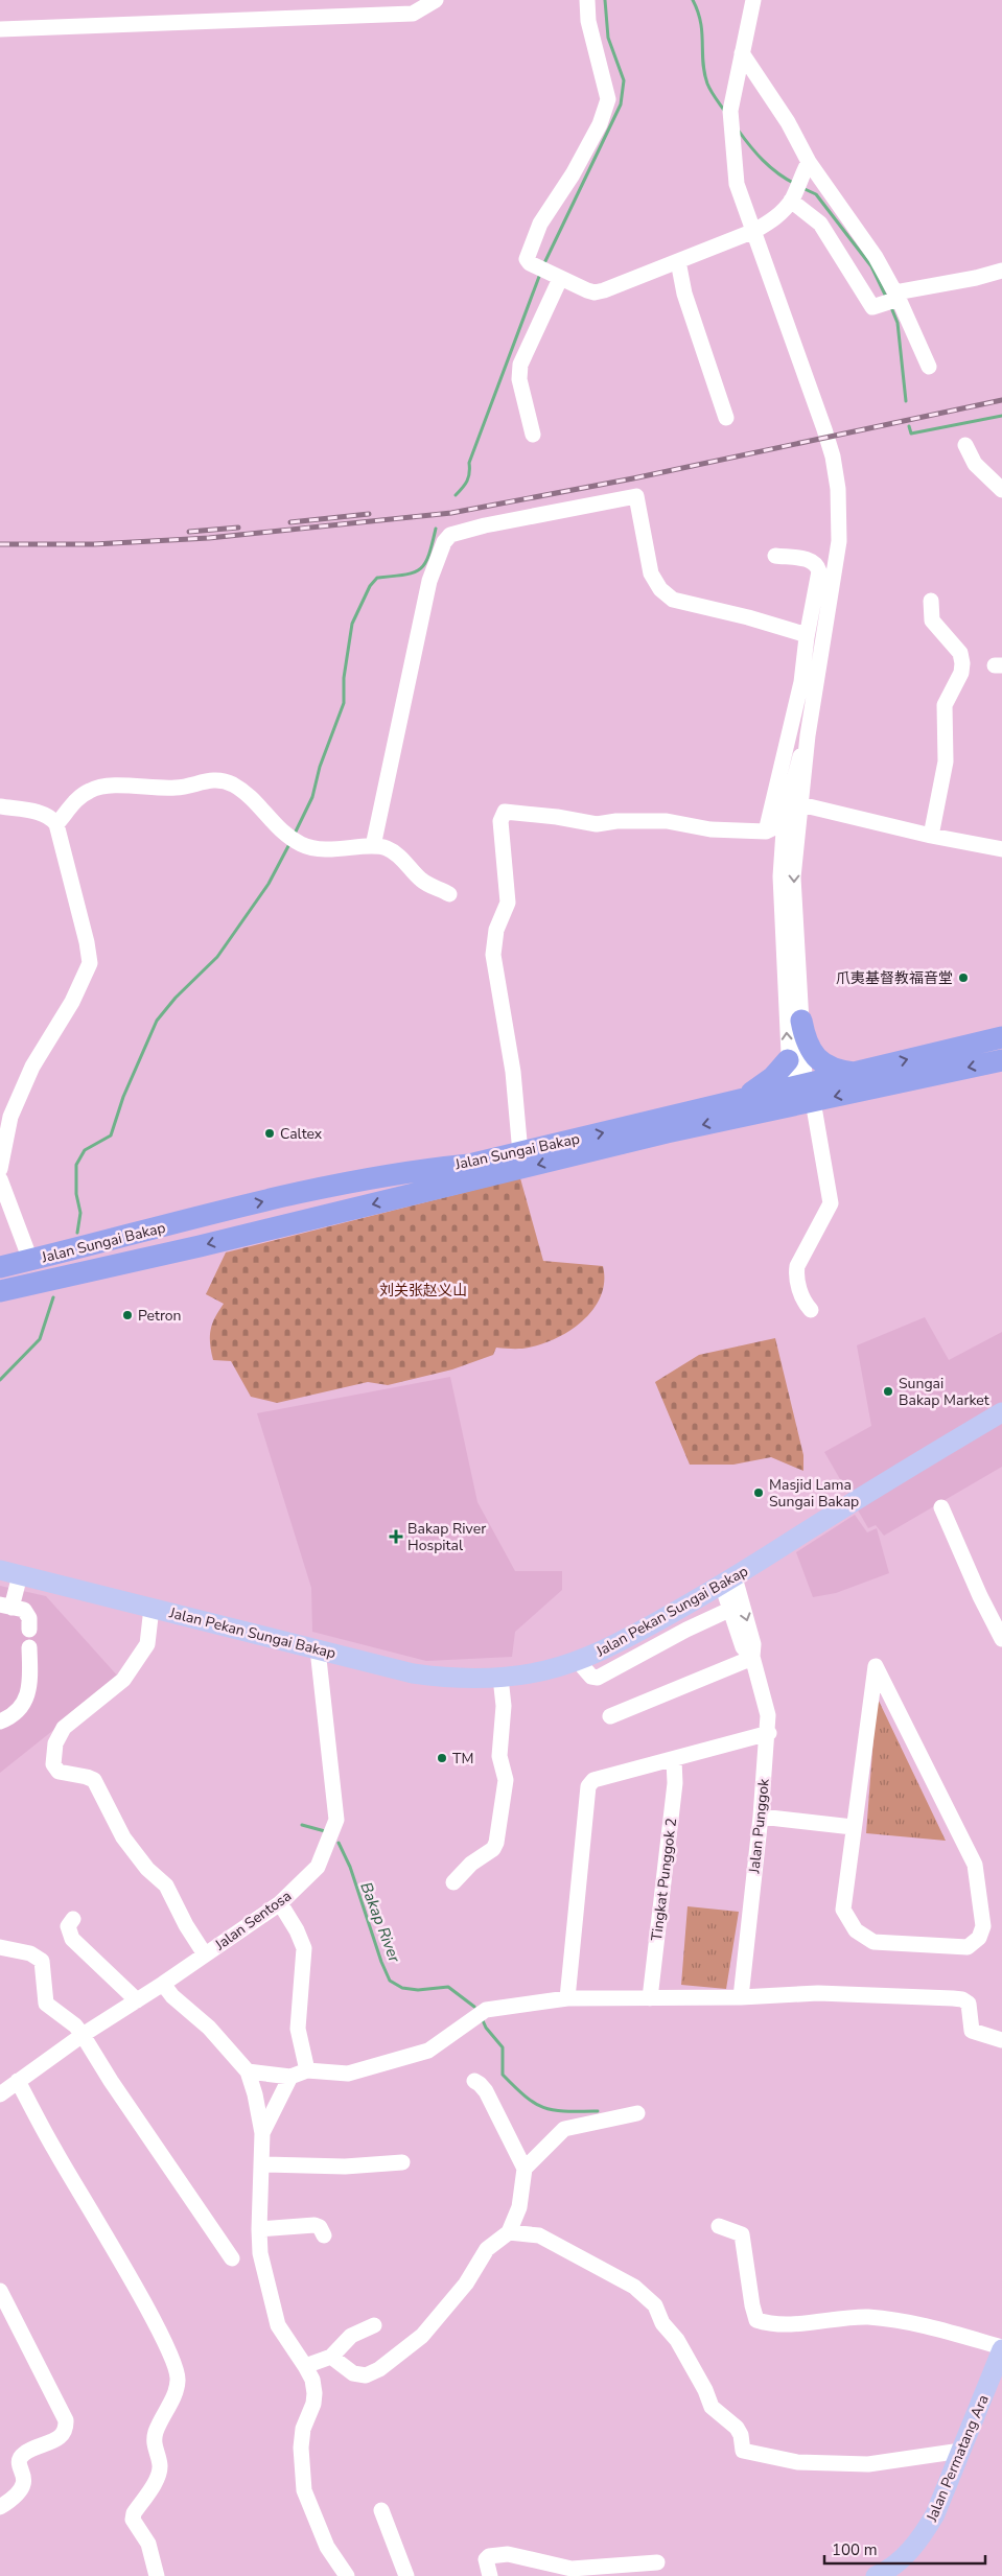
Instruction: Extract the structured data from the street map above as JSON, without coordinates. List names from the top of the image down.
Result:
{
  "streets": {
    "highway": ["Jalan Sungai Bakap"],
    "main road": ["Jalan Pekan Sungai Bakap", "Jalan Permatang Ara"],
    "street": ["Jalan Punggok", "Tingkat Punggok 2", "Jalan Sentosa"]
  },
  "crossings": [
    ["Jalan Pekan Sungai Bakap", "Jalan Punggok"],
    ["Jalan Pekan Sungai Bakap", "Jalan Sentosa"]
  ],
  "water": ["Bakap River"],
  "parks": ["刘关张赵义山"],
  "places": {
    "other": [
      "爪夷基督教福音堂",
      "Caltex",
      "Petron",
      "Sungai Bakap Market",
      "Masjid Lama Sungai Bakap",
      "TM"
    ],
    "health": ["Bakap River Hospital"]
  },
  "scale_bar": "100 m"
}
